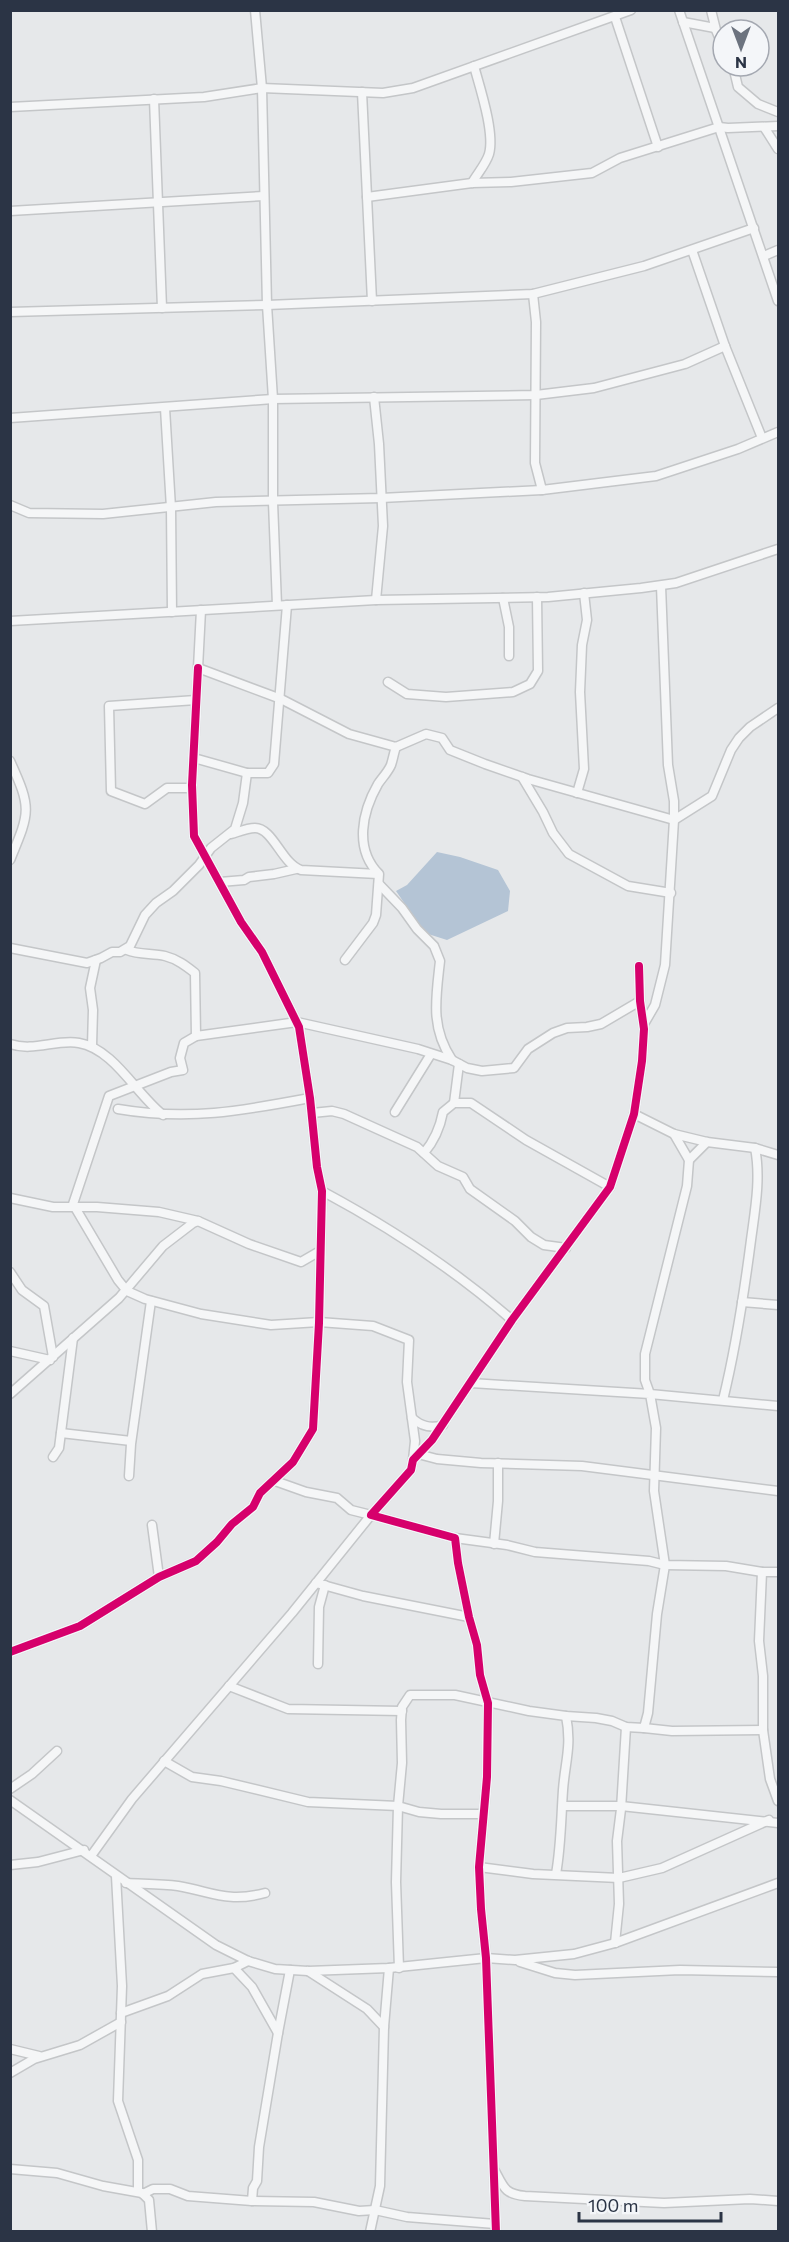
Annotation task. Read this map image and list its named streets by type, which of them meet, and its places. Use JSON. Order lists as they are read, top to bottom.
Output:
{
  "scale_bar": "100 m",
  "north": "bottom"
}
